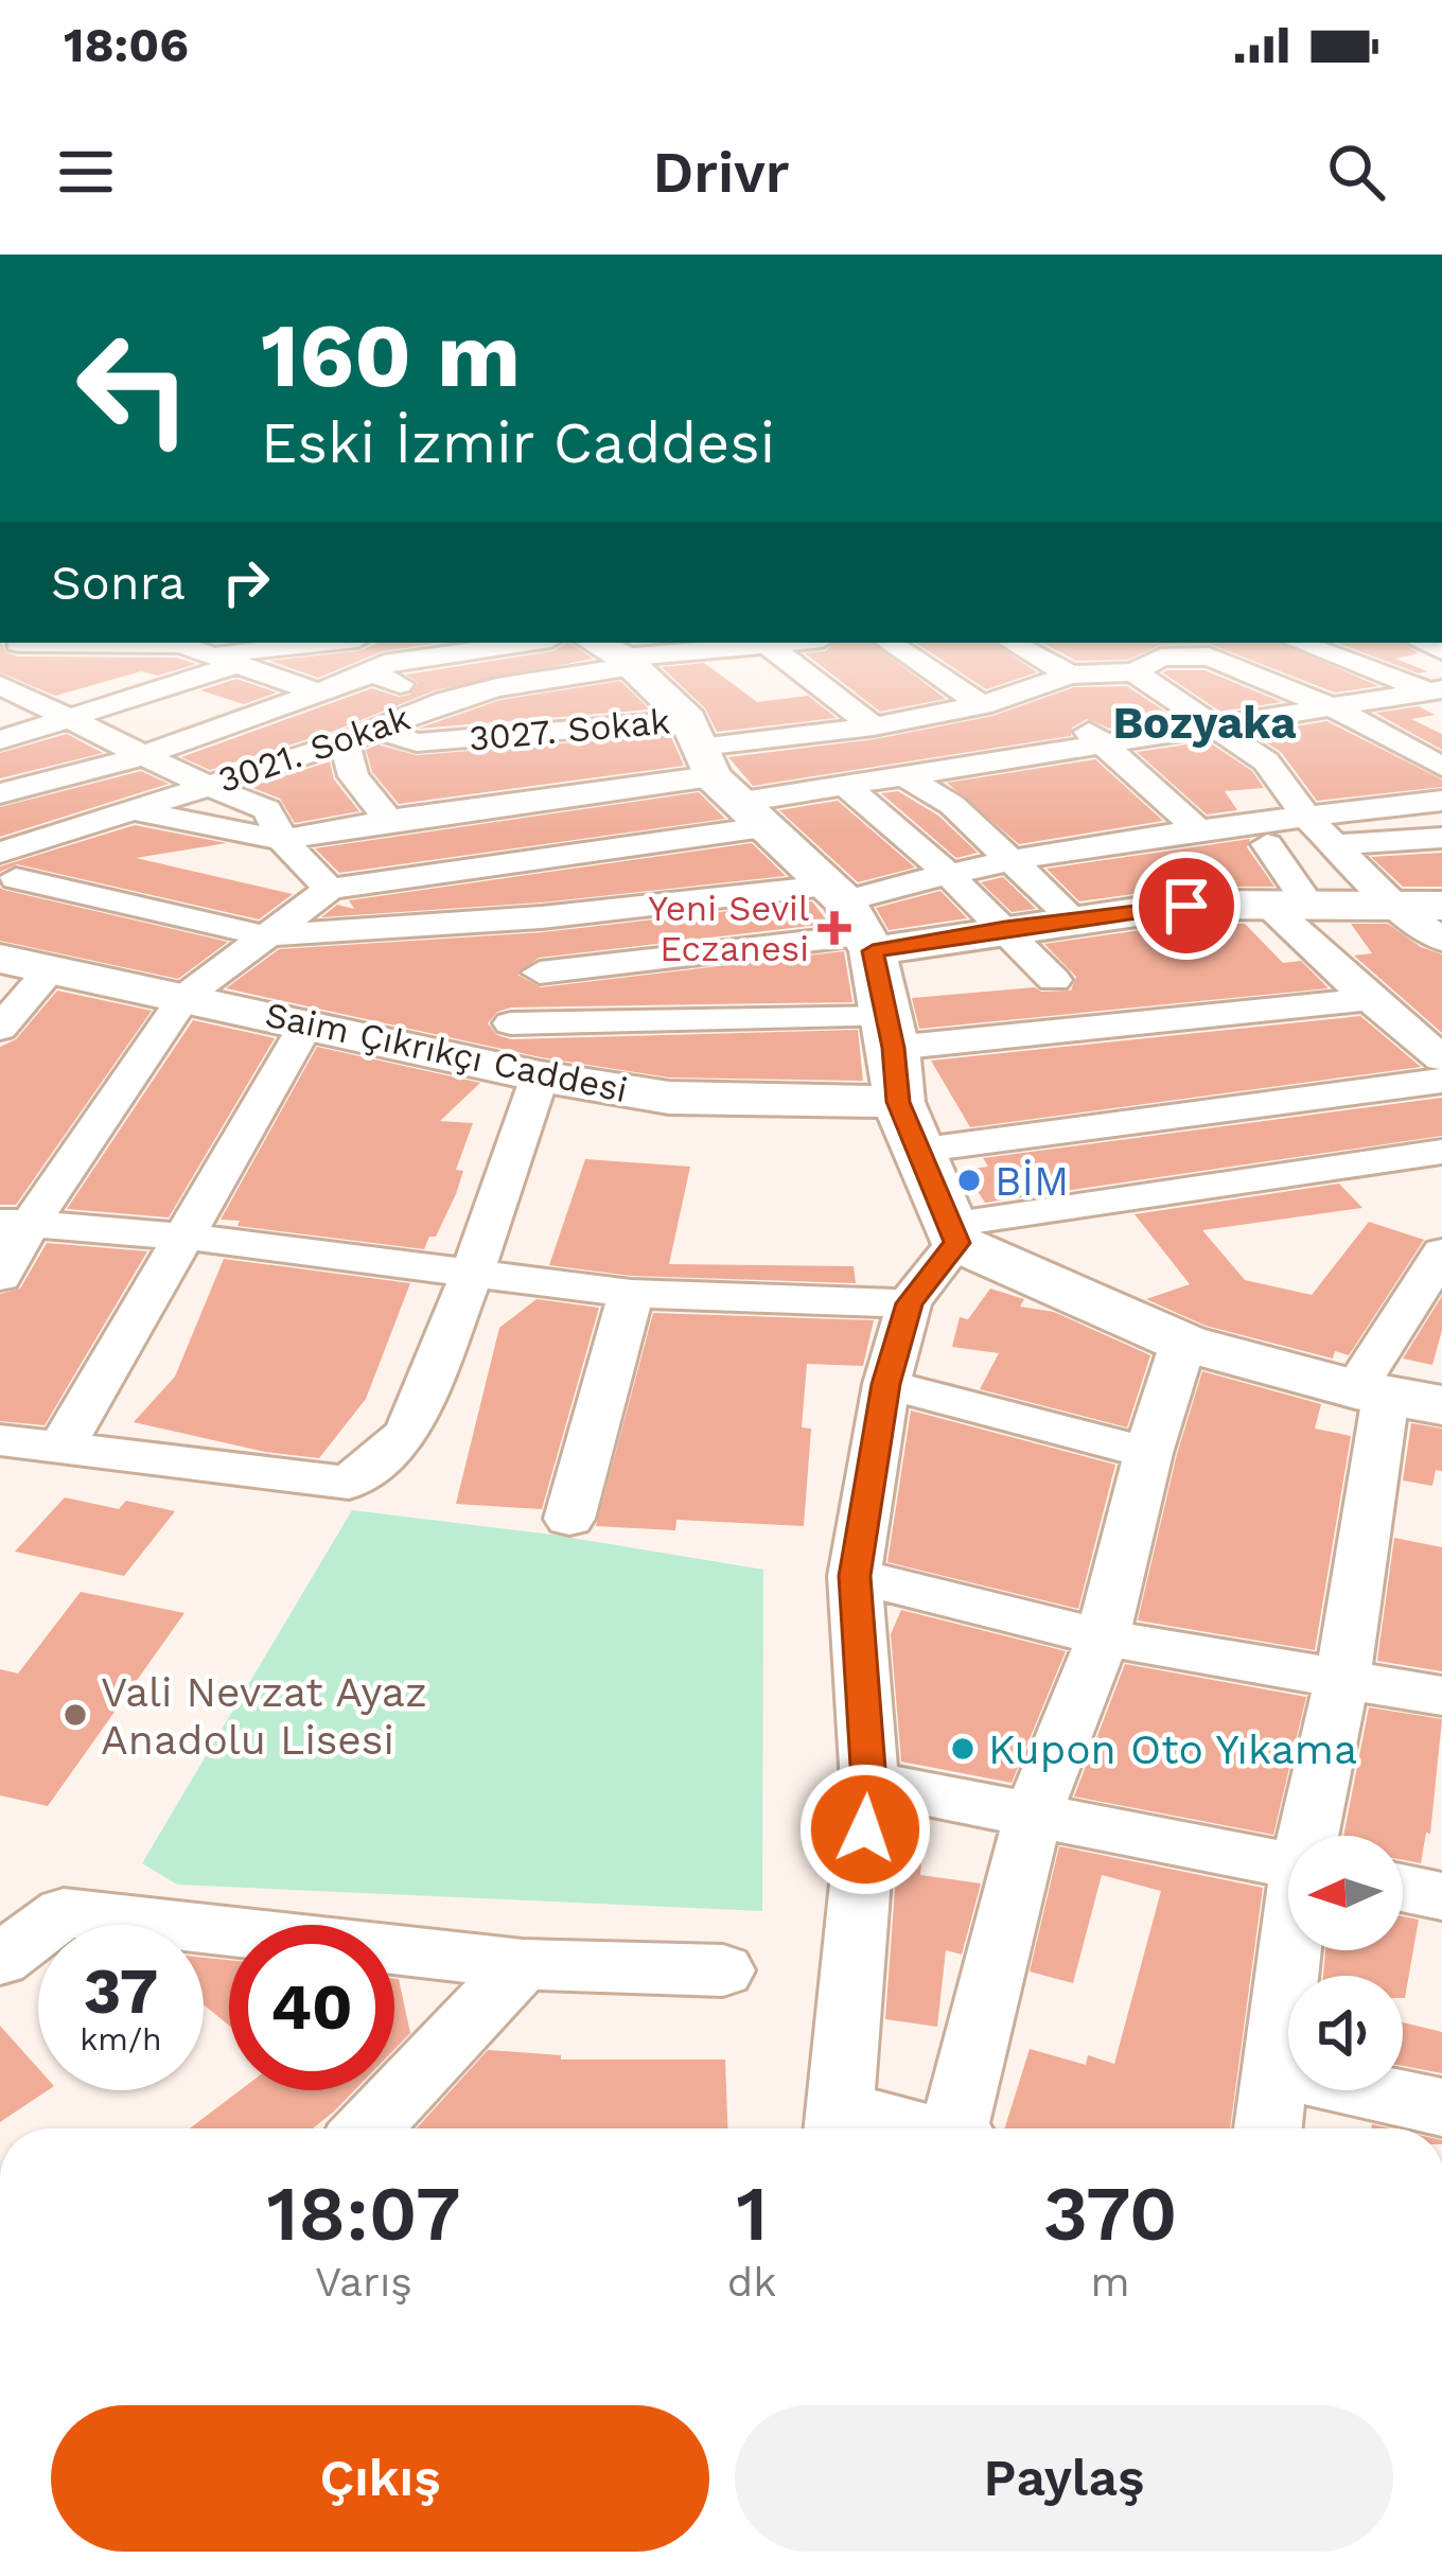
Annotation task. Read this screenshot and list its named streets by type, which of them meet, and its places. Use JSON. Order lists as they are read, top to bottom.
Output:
{
  "streets": {
    "main road": ["Saim Çıkrıkçı Caddesi"],
    "street": ["3027. Sokak", "3021. Sokak"]
  },
  "crossings": [
    ["3027. Sokak", "3021. Sokak"]
  ],
  "districts": ["Bozyaka"],
  "places": {
    "health": ["Yeni Sevil Eczanesi"],
    "other": ["BİM", "Vali Nevzat Ayaz Anadolu Lisesi", "Kupon Oto Yıkama"]
  },
  "north": "left",
  "page": {
    "status": "18:06",
    "header": "Drivr",
    "turn": ["160 m", "Eski İzmir Caddesi"],
    "then": "Sonra",
    "speed": "37 km/h",
    "limit": "40",
    "eta": [
      "18:07",
      "Varış",
      "1",
      "dk",
      "370",
      "m"
    ],
    "buttons": ["Çıkış", "Paylaş"]
  }
}
